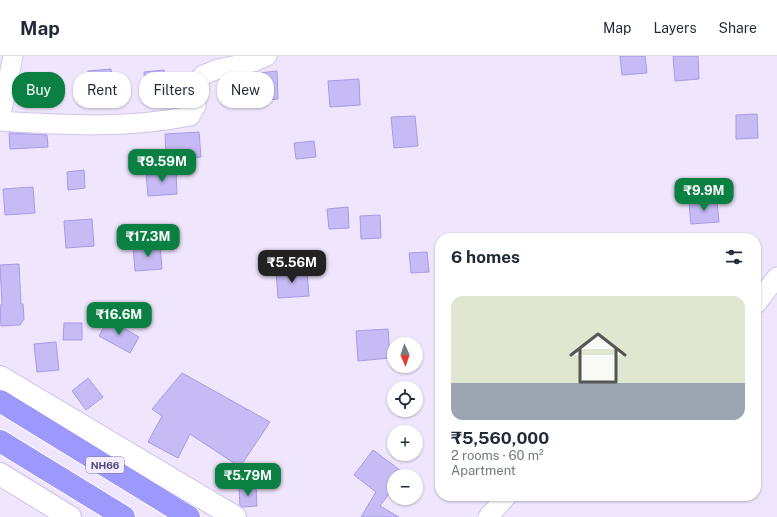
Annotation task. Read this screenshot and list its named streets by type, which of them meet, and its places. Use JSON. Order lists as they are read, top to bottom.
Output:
{
  "streets": {
    "highway": ["NH66"]
  },
  "north": "bottom",
  "page": {
    "header": "Map",
    "nav": ["Map", "Layers", "Share"],
    "chip": [
      "Buy",
      "Rent",
      "Filters",
      "New"
    ],
    "price": [
      "₹9.59M",
      "₹9.9M",
      "₹17.3M",
      "₹5.56M",
      "₹16.6M",
      "₹5.79M"
    ],
    "heading": "6 homes",
    "list": [
      {
        "name": "₹5,560,000",
        "note": "2 rooms · 60 m² · Apartment"
      }
    ],
    "map_buttons": ["+", "−"]
  }
}
